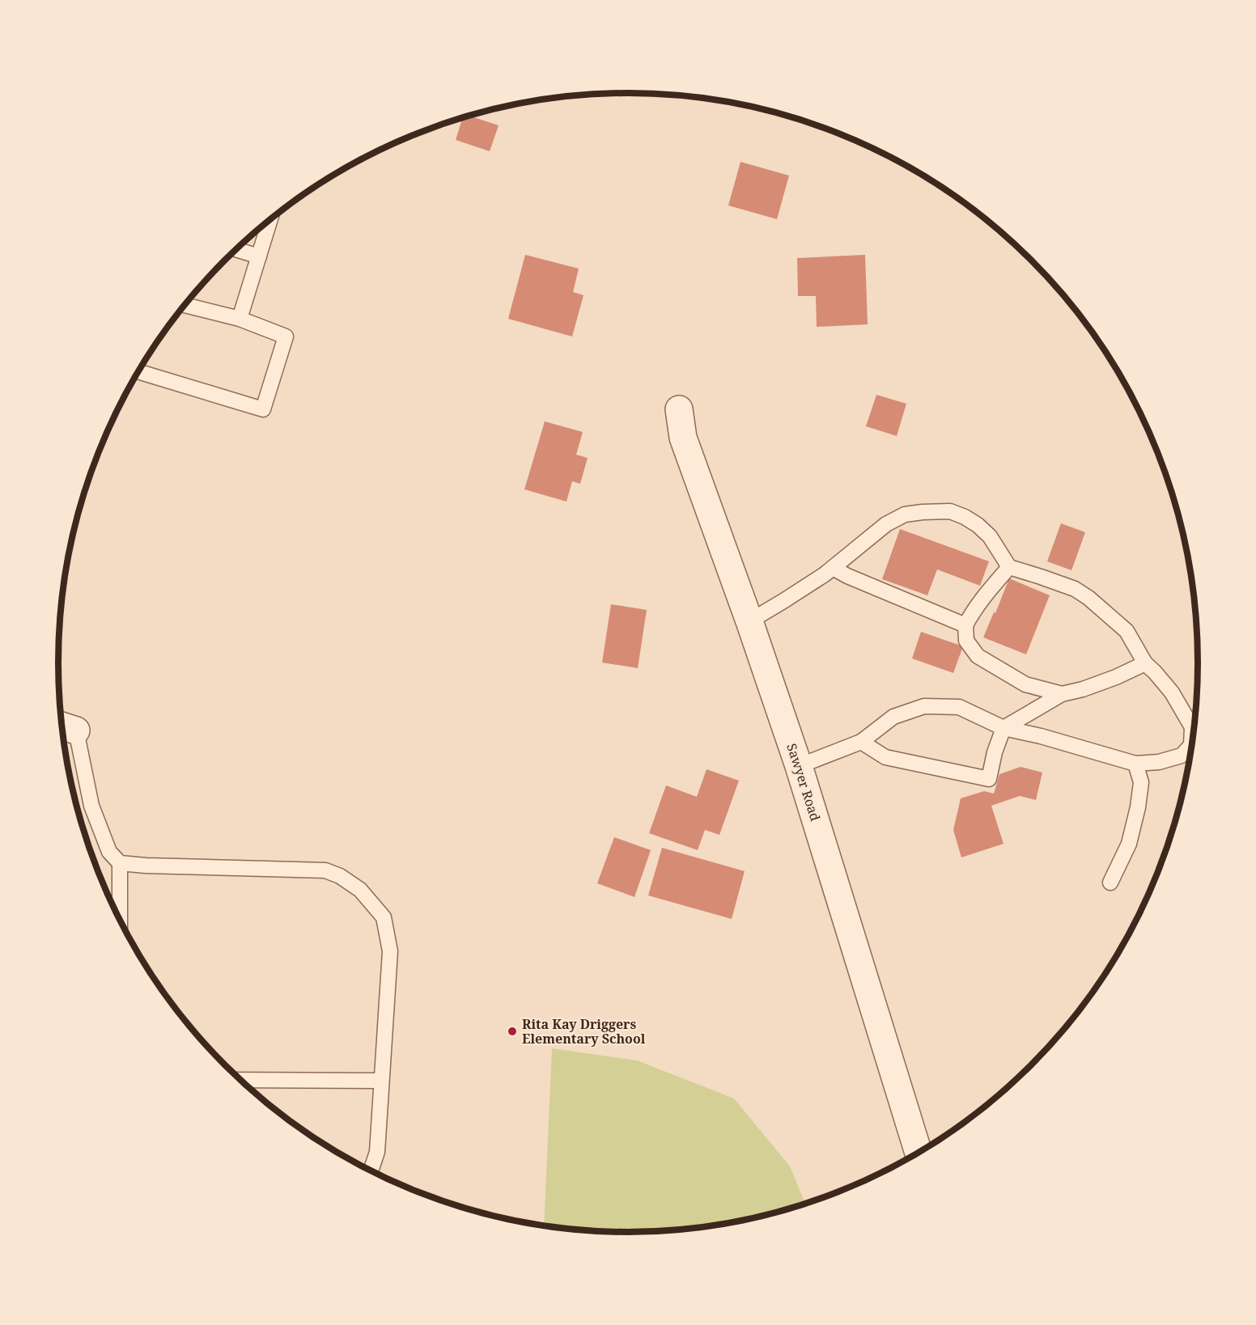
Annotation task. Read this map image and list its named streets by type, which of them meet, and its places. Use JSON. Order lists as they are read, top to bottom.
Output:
{
  "streets": {
    "street": ["Sawyer Road"]
  },
  "places": ["Rita Kay Driggers Elementary School"]
}
